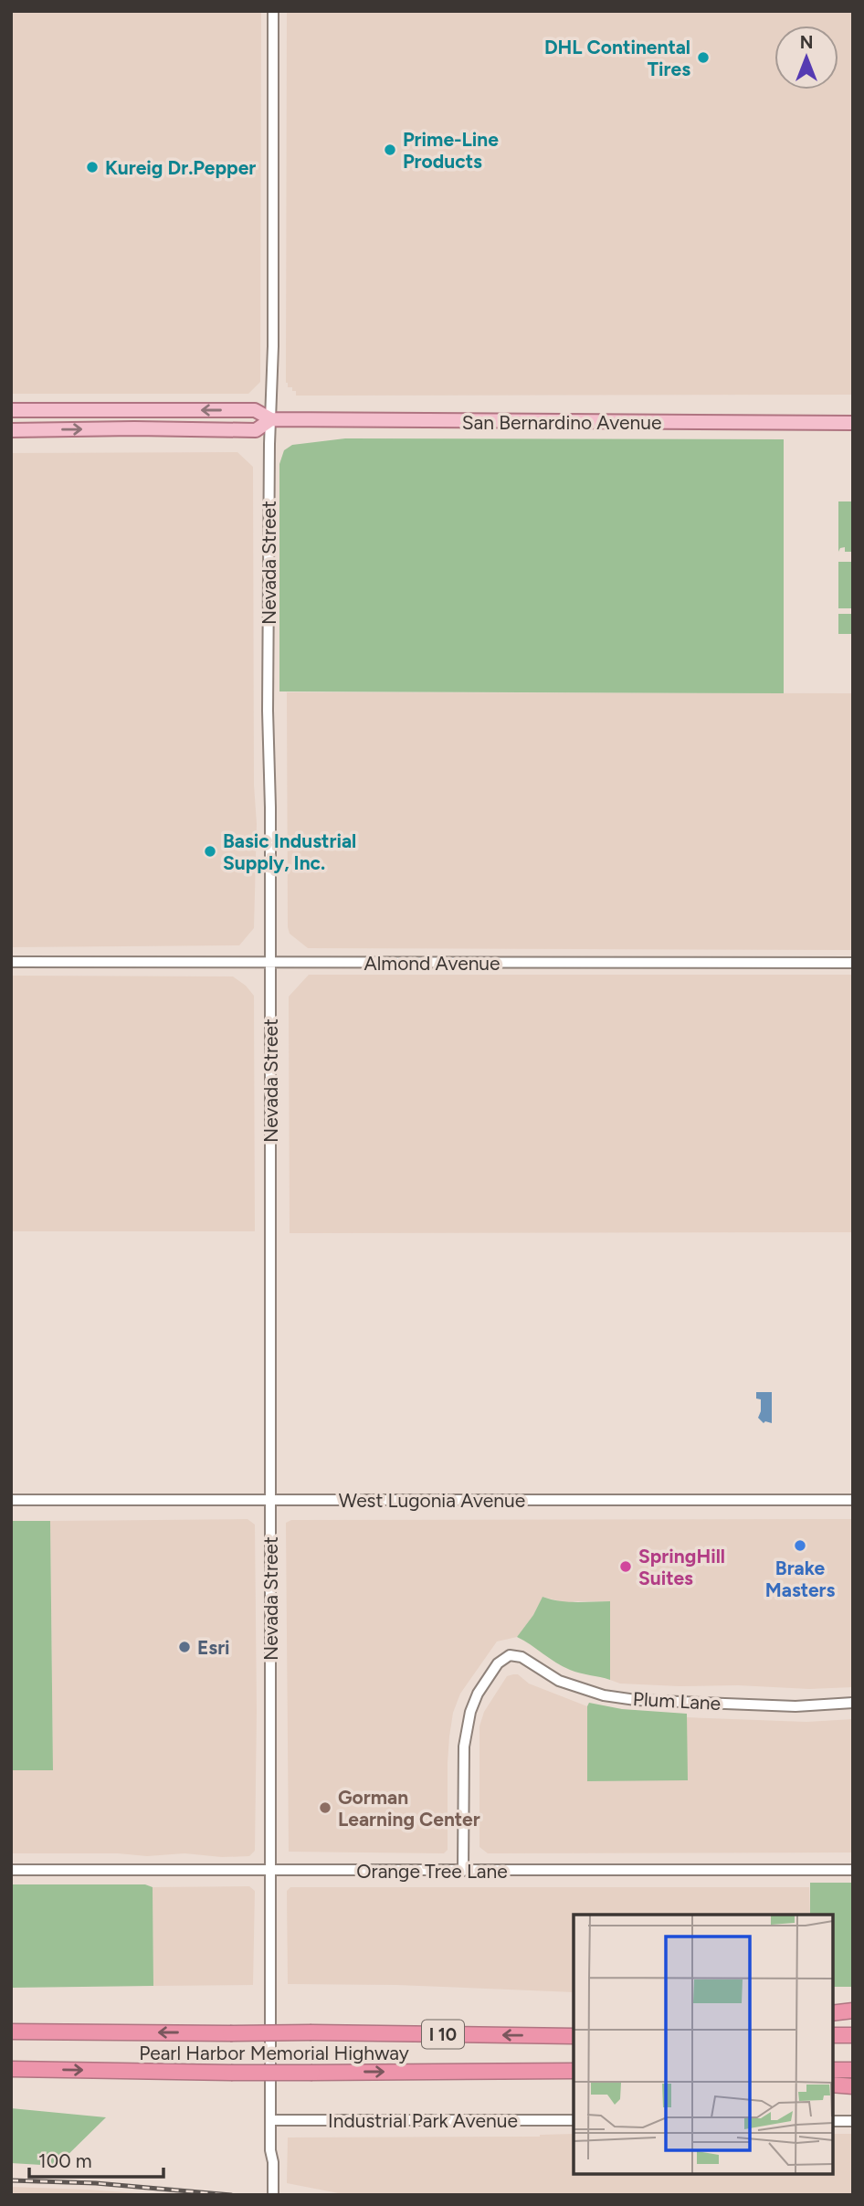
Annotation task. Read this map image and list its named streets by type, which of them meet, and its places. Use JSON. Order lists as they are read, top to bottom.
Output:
{
  "streets": {
    "highway": ["I 10", "Pearl Harbor Memorial Highway"],
    "main road": ["San Bernardino Avenue"],
    "street": [
      "Nevada Street",
      "Almond Avenue",
      "West Lugonia Avenue",
      "Plum Lane",
      "Orange Tree Lane",
      "Industrial Park Avenue"
    ]
  },
  "crossings": [
    ["San Bernardino Avenue", "Nevada Street"],
    ["Nevada Street", "Almond Avenue"],
    ["Nevada Street", "West Lugonia Avenue"],
    ["Nevada Street", "Orange Tree Lane"],
    ["Nevada Street", "Industrial Park Avenue"],
    ["Plum Lane", "Orange Tree Lane"]
  ],
  "places": [
    "DHL Continental Tires",
    "Prime-Line Products",
    "Kureig Dr.Pepper",
    "Basic Industrial Supply, Inc.",
    "Brake Masters",
    "SpringHill Suites",
    "Esri",
    "Gorman Learning Center"
  ],
  "scale_bar": "100 m",
  "north": "top"
}
